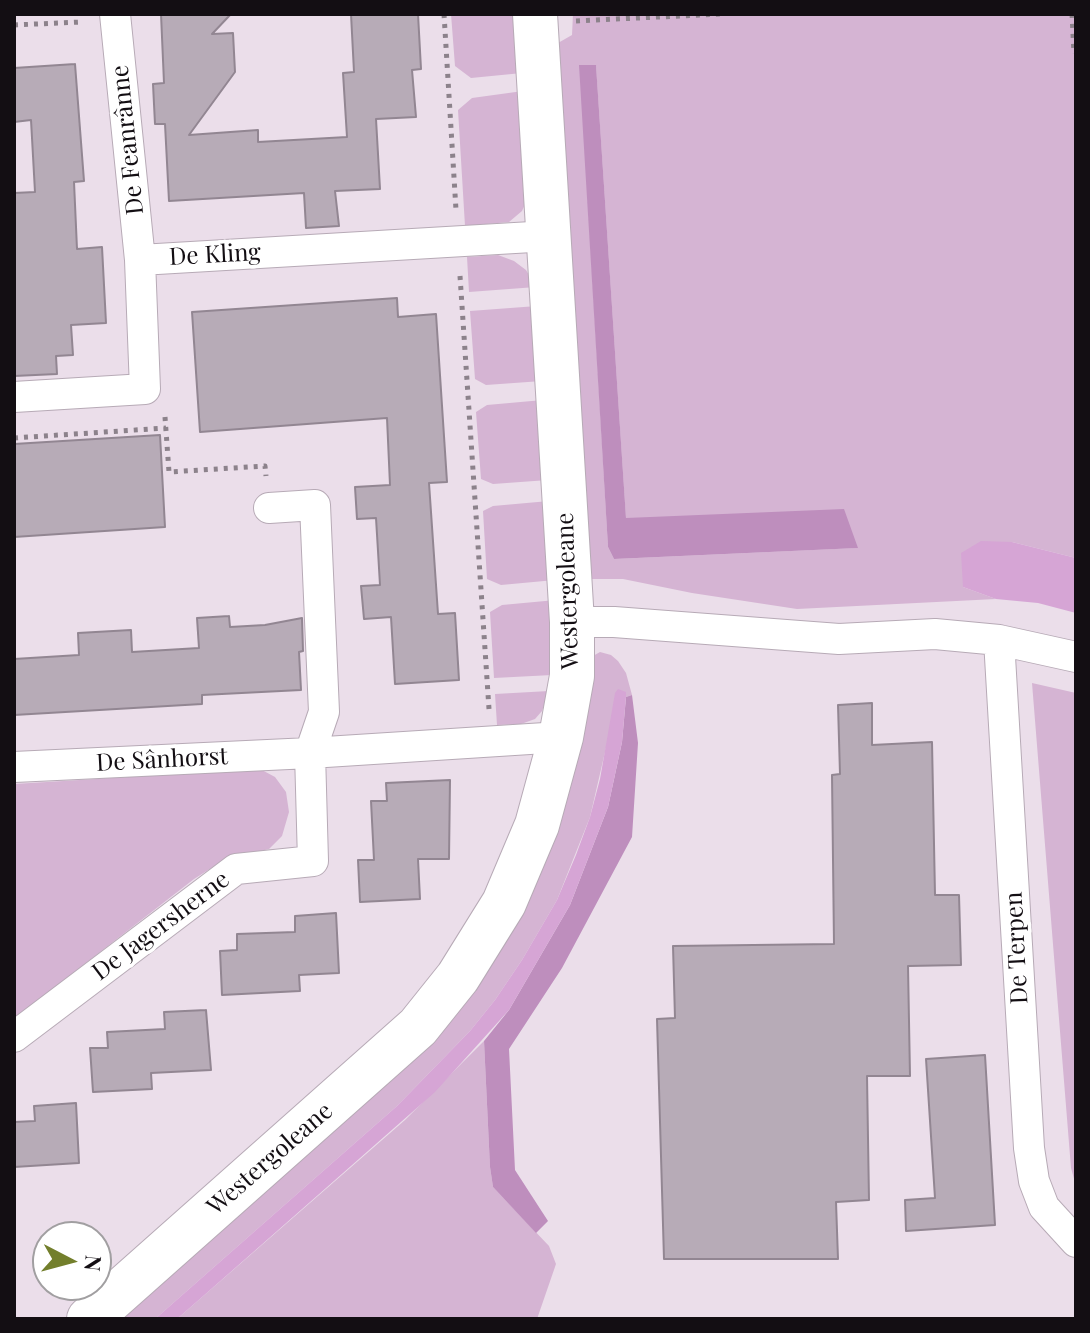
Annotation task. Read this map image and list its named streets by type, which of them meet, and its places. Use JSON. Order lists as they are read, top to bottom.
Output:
{
  "streets": {
    "street": [
      "De Feanrânne",
      "De Kling",
      "Westergoleane",
      "De Sânhorst",
      "De Jagersherne",
      "De Terpen"
    ]
  },
  "crossings": [
    ["De Feanrânne", "De Kling"],
    ["De Kling", "Westergoleane"],
    ["Westergoleane", "De Sânhorst"],
    ["De Sânhorst", "De Jagersherne"]
  ],
  "north": "right"
}
